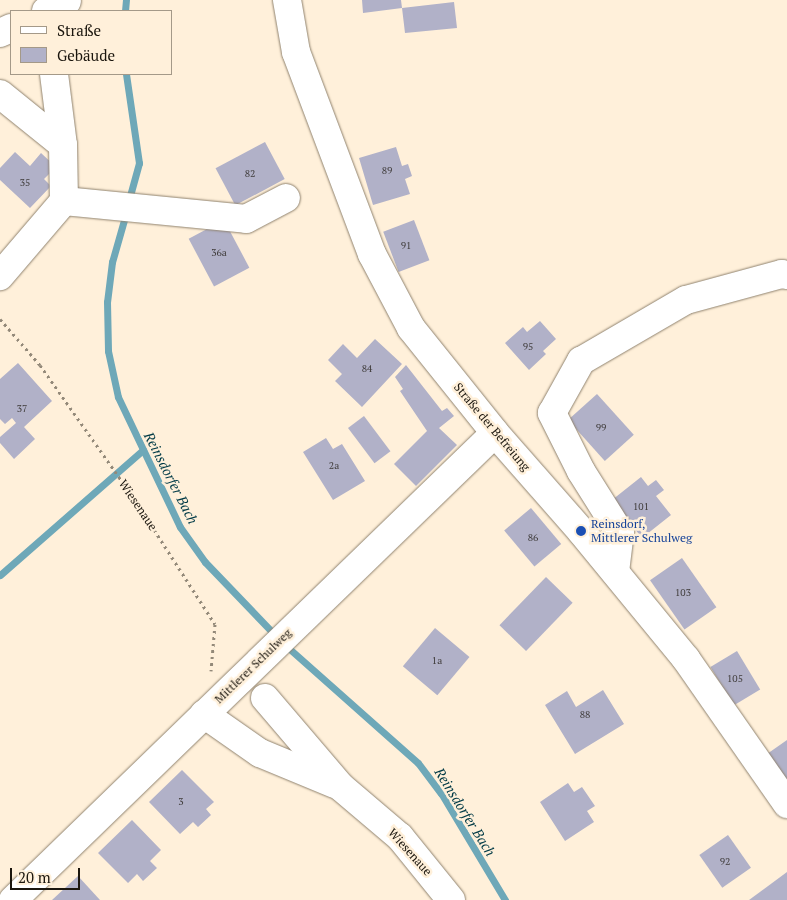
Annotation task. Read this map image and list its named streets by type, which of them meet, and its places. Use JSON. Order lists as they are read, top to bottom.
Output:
{
  "streets": {
    "street": ["Straße der Befreiung", "Wiesenaue", "Mittlerer Schulweg"]
  },
  "crossings": [
    ["Straße der Befreiung", "Mittlerer Schulweg"]
  ],
  "water": ["Reinsdorfer Bach"],
  "places": ["Reinsdorf, Mittlerer Schulweg"],
  "house_numbers": [
    "89",
    "82",
    "35",
    "91",
    "36a",
    "95",
    "84",
    "37",
    "99",
    "2a",
    "101",
    "86",
    "103",
    "1a",
    "105",
    "88",
    "3",
    "92"
  ],
  "legend": ["Straße", "Gebäude"],
  "scale_bar": "20 m"
}
